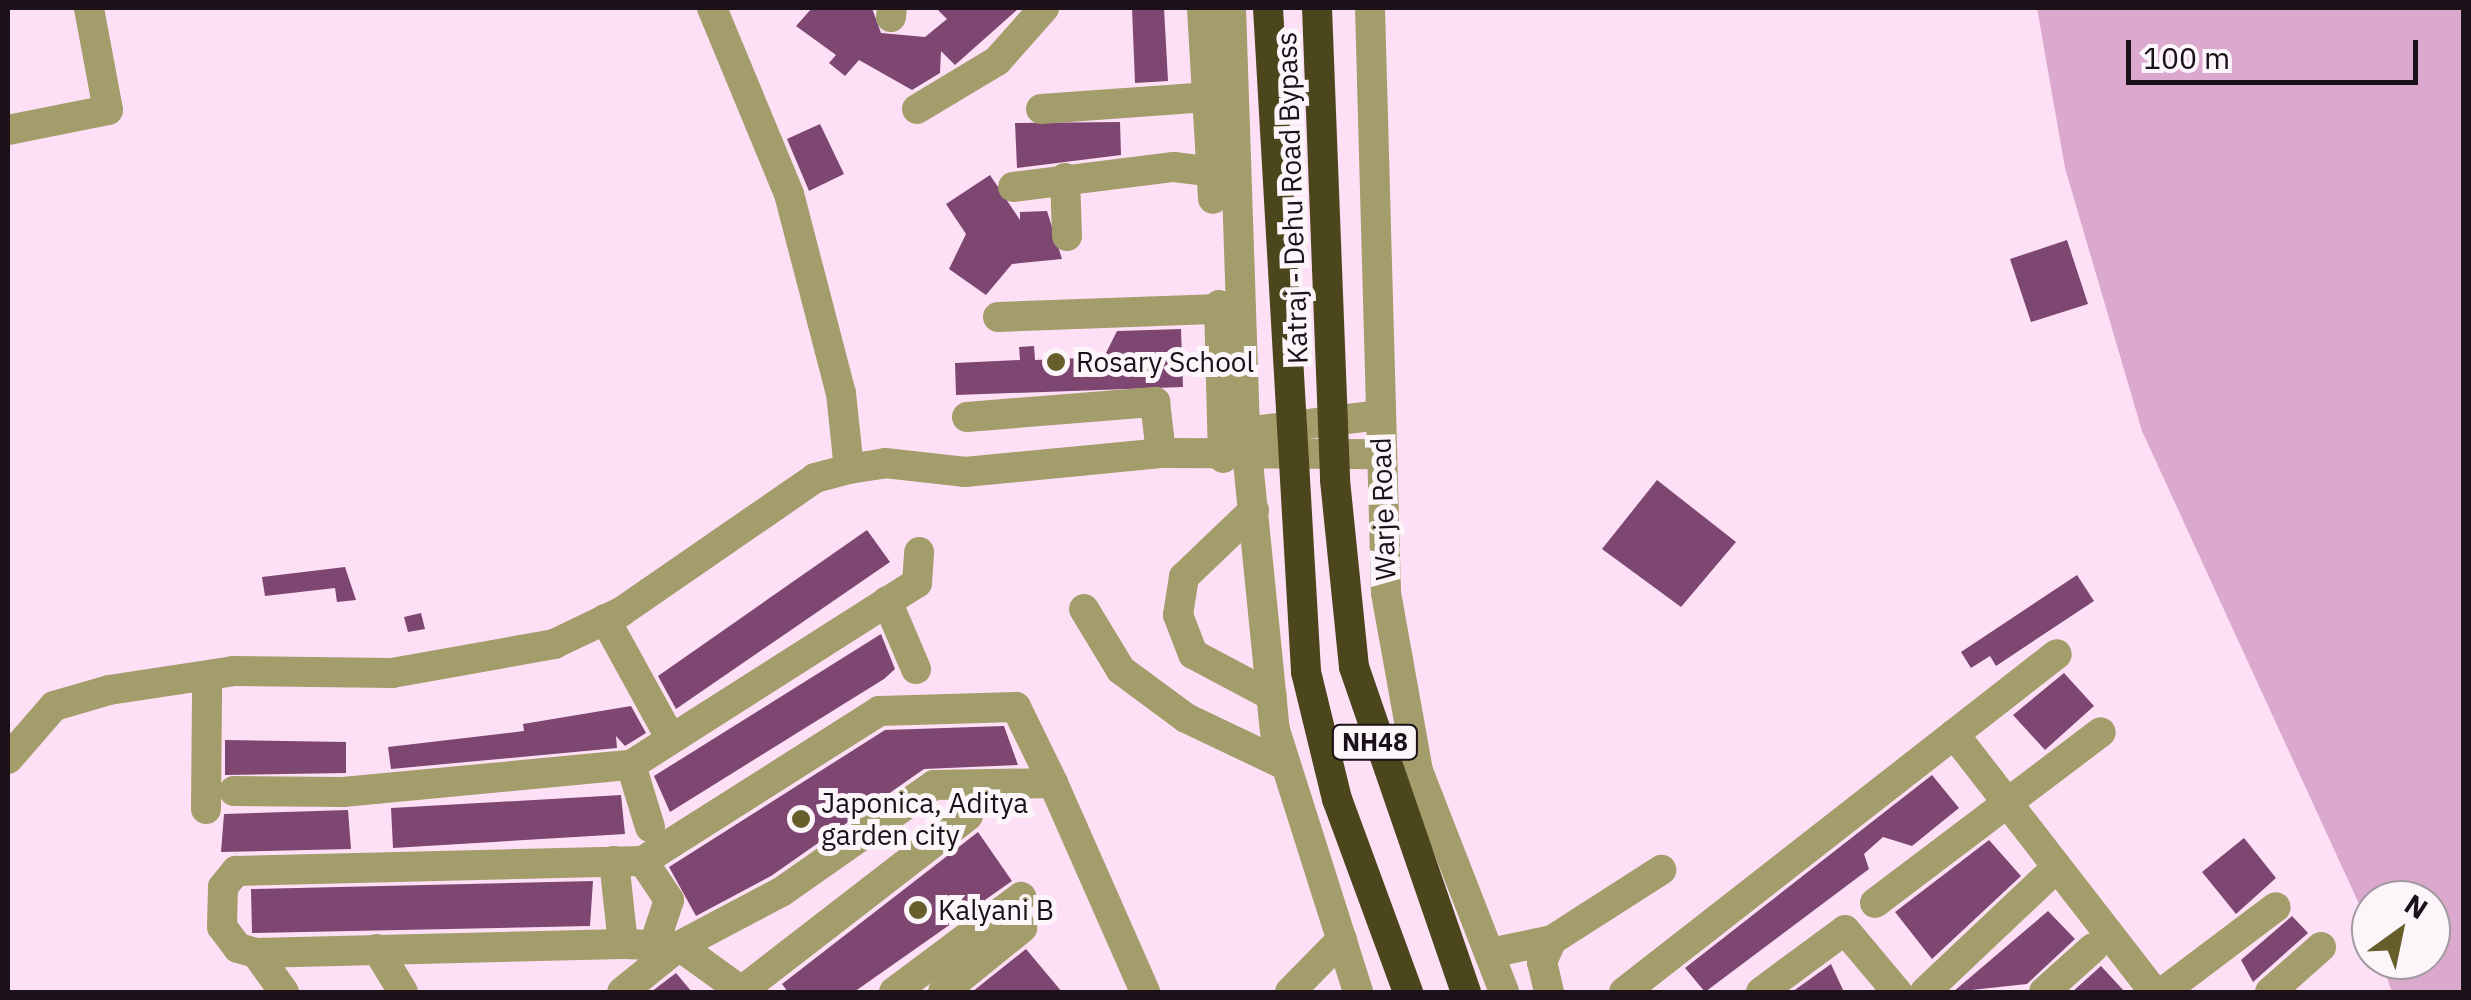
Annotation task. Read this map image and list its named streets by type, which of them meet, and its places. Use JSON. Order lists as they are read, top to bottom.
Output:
{
  "streets": {
    "highway": ["Katraj - Dehu Road Bypass", "NH48"],
    "street": ["Warje Road"]
  },
  "places": ["Rosary School", "Japonica, Aditya garden city", "Kalyani B"],
  "scale_bar": "100 m",
  "north": "top right"
}
